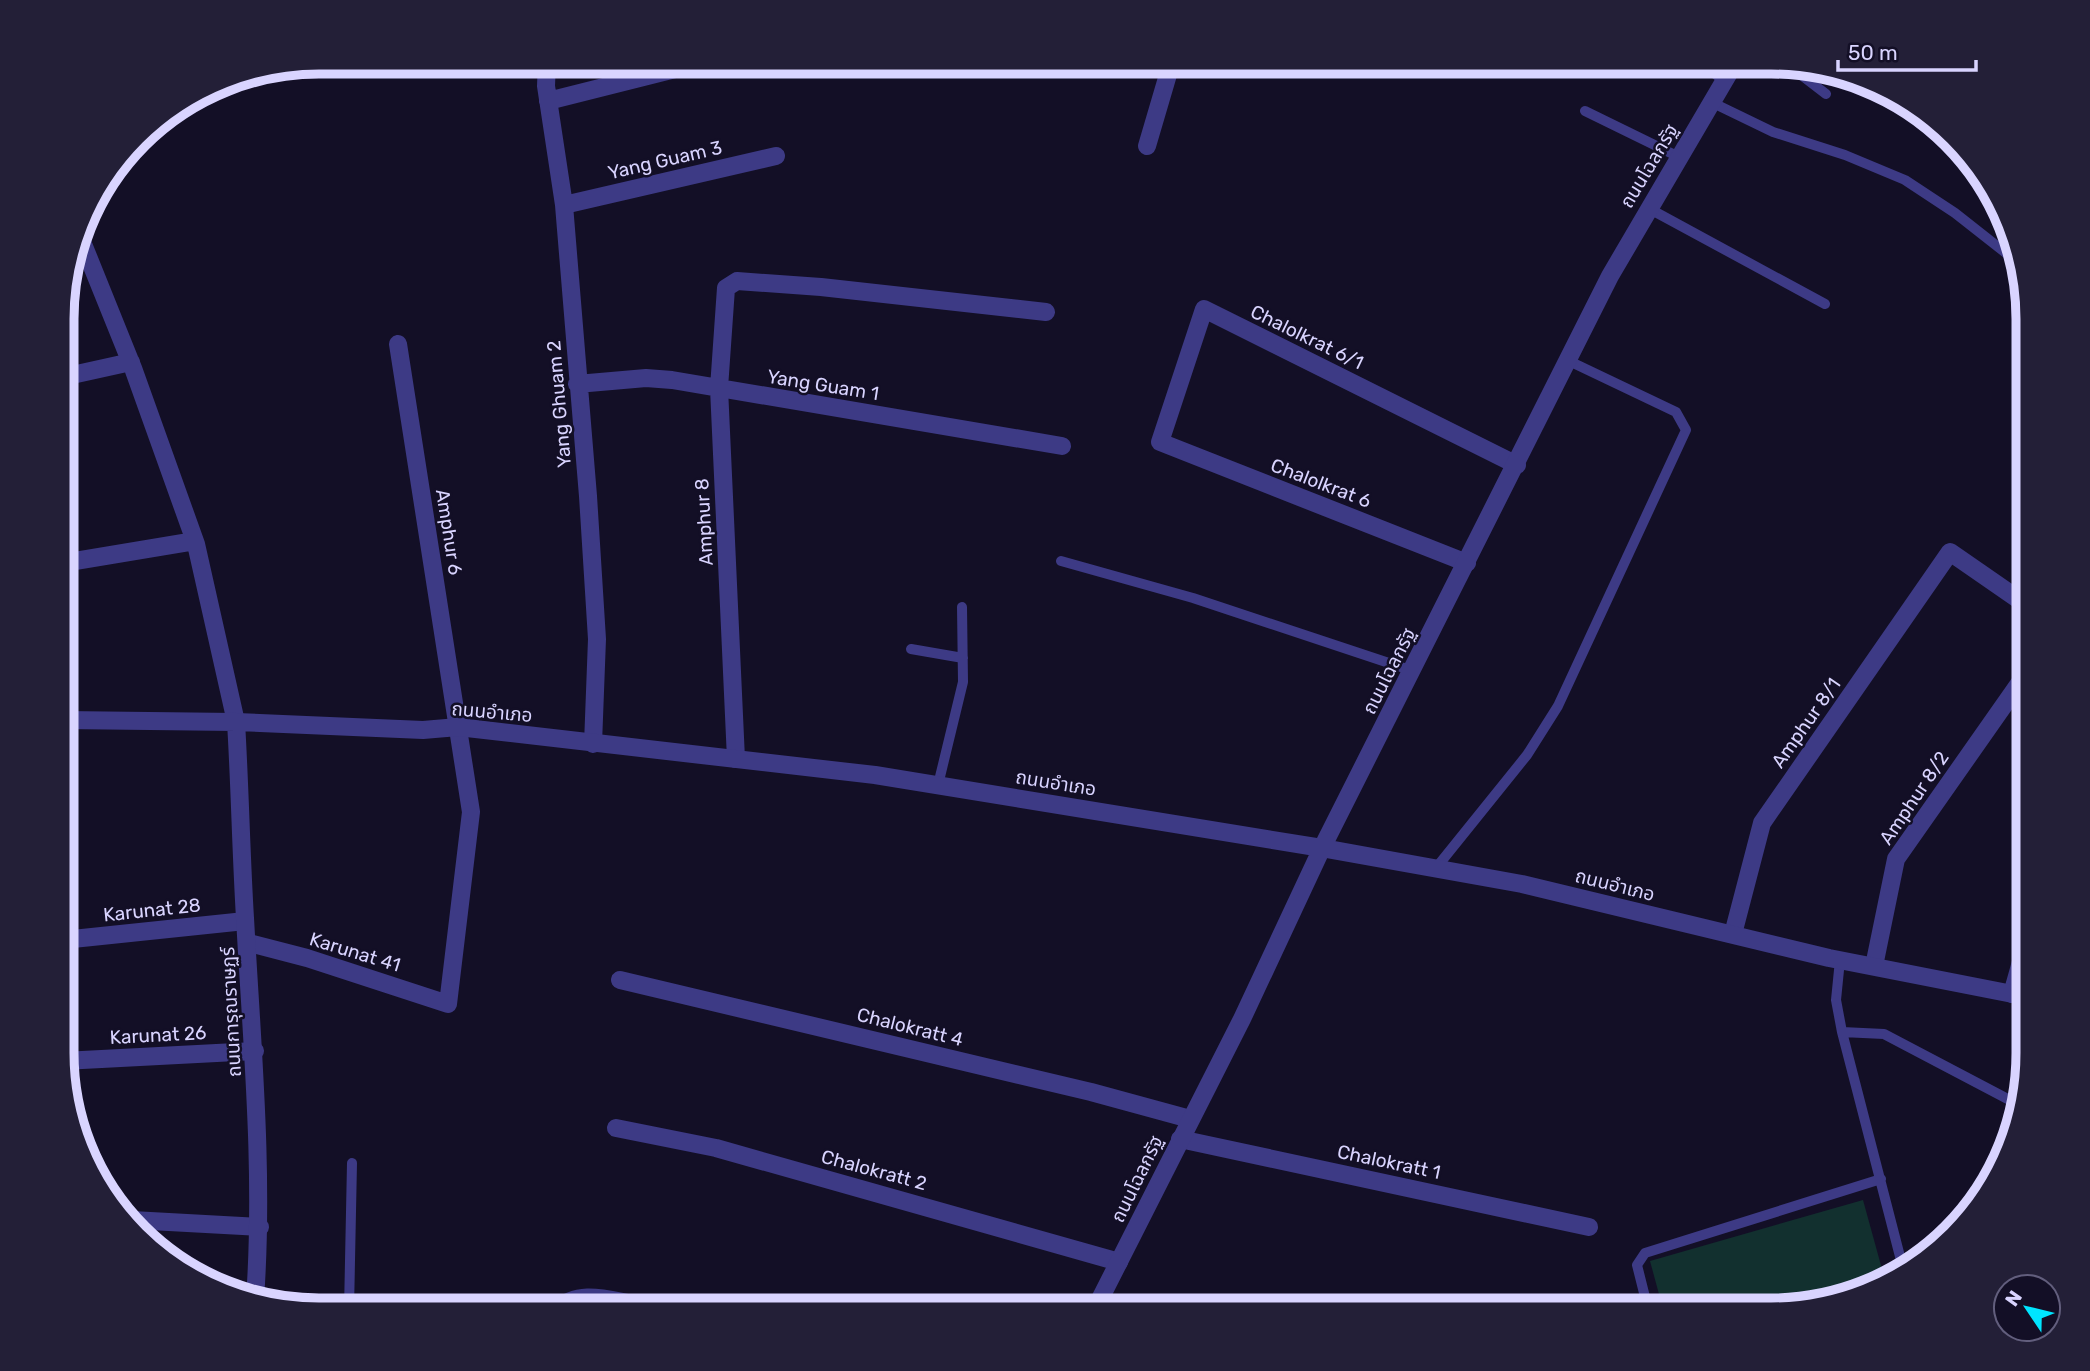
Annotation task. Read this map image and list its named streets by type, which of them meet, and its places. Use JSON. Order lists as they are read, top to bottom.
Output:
{
  "streets": {
    "street": [
      "Yang Guam 3",
      "ถนนโฉลกรัฐ",
      "Chalolkrat 6/1",
      "Yang Guam 1",
      "Yang Ghuam 2",
      "Chalolkrat 6",
      "Amphur 8",
      "Amphur 6",
      "ถนนอำเภอ",
      "Amphur 8/1",
      "Amphur 8/2",
      "Karunat 28",
      "Karunat 41",
      "ถนนการุณราษฏร์",
      "Chalokratt 4",
      "Karunat 26",
      "Chalokratt 1",
      "Chalokratt 2"
    ]
  },
  "crossings": [
    ["Yang Guam 3", "Yang Ghuam 2"],
    ["ถนนโฉลกรัฐ", "Chalolkrat 6/1"],
    ["ถนนโฉลกรัฐ", "Chalolkrat 6"],
    ["ถนนโฉลกรัฐ", "ถนนอำเภอ"],
    ["ถนนโฉลกรัฐ", "Chalokratt 4"],
    ["ถนนโฉลกรัฐ", "Chalokratt 1"],
    ["ถนนโฉลกรัฐ", "Chalokratt 2"],
    ["Chalolkrat 6/1", "Chalolkrat 6"],
    ["Yang Guam 1", "Yang Ghuam 2"],
    ["Yang Guam 1", "Amphur 8"],
    ["Yang Ghuam 2", "ถนนอำเภอ"],
    ["Amphur 8", "ถนนอำเภอ"],
    ["Amphur 6", "ถนนอำเภอ"],
    ["Amphur 6", "Karunat 41"],
    ["ถนนอำเภอ", "Amphur 8/1"],
    ["ถนนอำเภอ", "Amphur 8/2"],
    ["ถนนอำเภอ", "ถนนการุณราษฏร์"],
    ["Karunat 28", "ถนนการุณราษฏร์"],
    ["Karunat 41", "ถนนการุณราษฏร์"],
    ["ถนนการุณราษฏร์", "Karunat 26"]
  ],
  "scale_bar": "50 m",
  "north": "top left"
}
